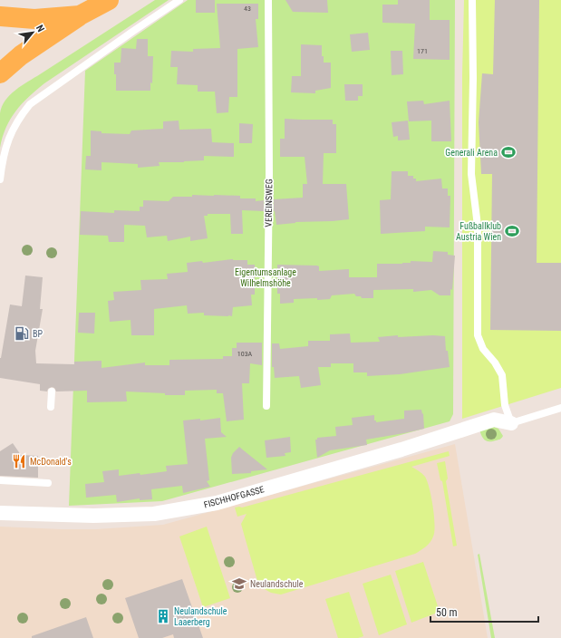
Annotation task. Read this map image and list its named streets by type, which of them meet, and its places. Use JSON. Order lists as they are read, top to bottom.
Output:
{
  "streets": {
    "street": ["FISCHHOFGASSE"],
    "lane": ["VEREINSWEG"]
  },
  "parks": ["Eigentumsanlage Wilhelmshöhe"],
  "places": {
    "sports": ["Generali Arena", "Fußballklub Austria Wien"],
    "fuel station": ["BP"],
    "restaurant": ["McDonald's"],
    "school or university": ["Neulandschule"],
    "building": ["Neulandschule Laaerberg"]
  },
  "house_numbers": ["43", "171", "103A"],
  "scale_bar": "50 m",
  "north": "top right"
}
